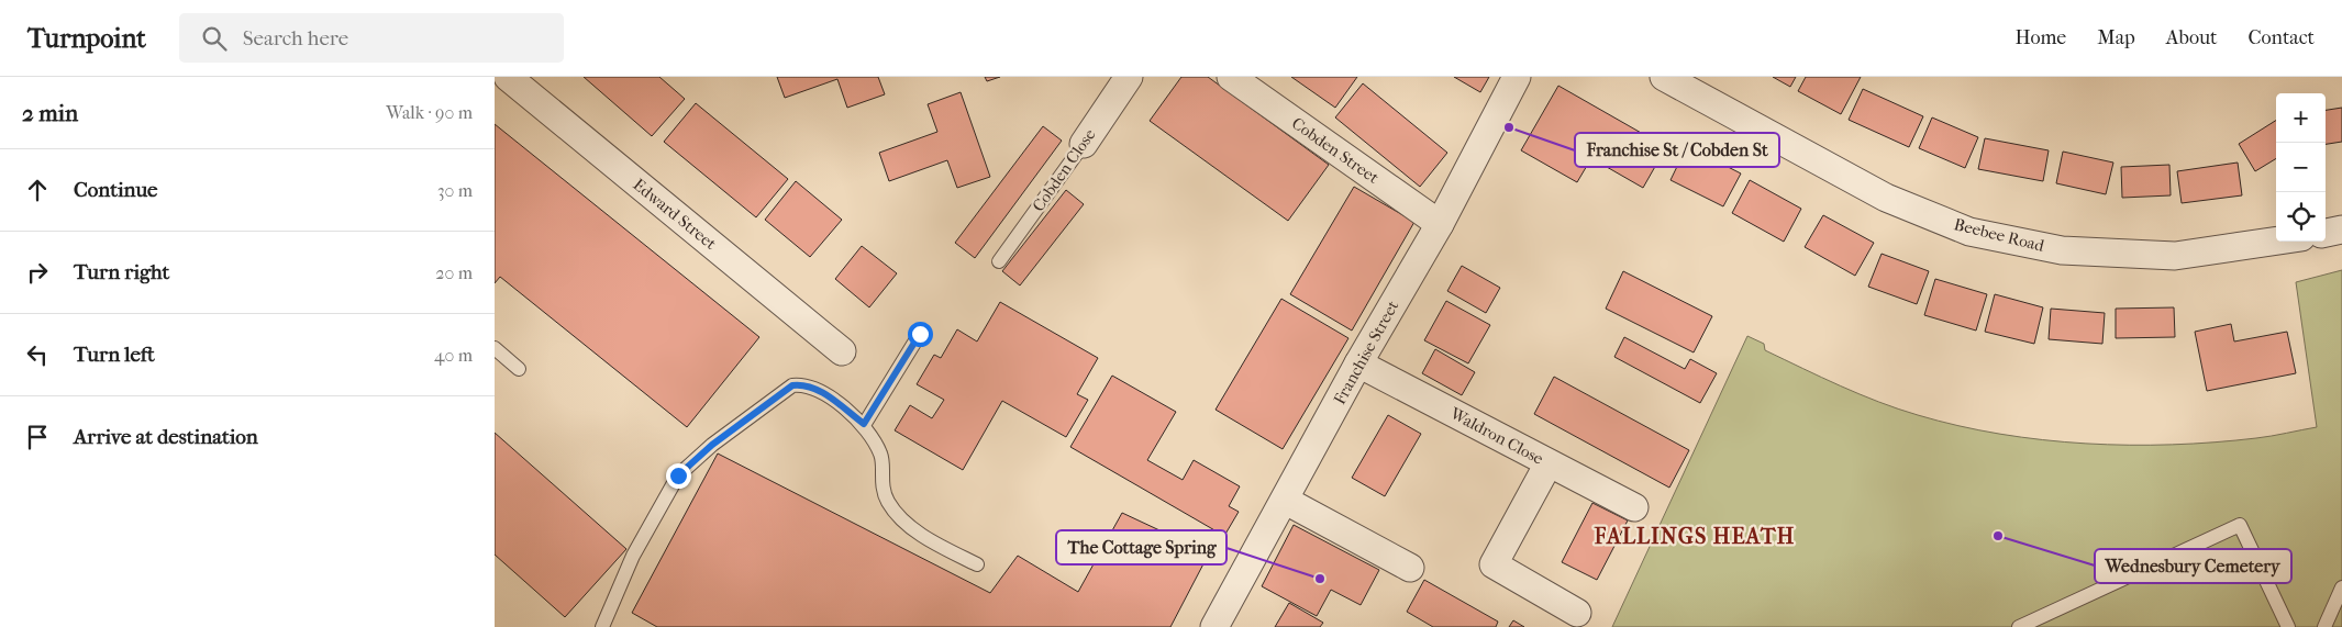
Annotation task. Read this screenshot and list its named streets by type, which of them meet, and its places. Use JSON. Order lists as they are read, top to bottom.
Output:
{
  "streets": {
    "street": [
      "Cobden Street",
      "Cobden Close",
      "Edward Street",
      "Beebee Road",
      "Franchise Street",
      "Waldron Close"
    ]
  },
  "crossings": [
    ["Cobden Street", "Franchise Street"],
    ["Franchise Street", "Waldron Close"]
  ],
  "districts": ["FALLINGS HEATH"],
  "places": ["Franchise St / Cobden St", "Wednesbury Cemetery", "The Cottage Spring"],
  "page": {
    "header": "Turnpoint",
    "search": "Search here",
    "nav": [
      "Home",
      "Map",
      "About",
      "Contact"
    ],
    "heading": ["2 min", "Walk · 90 m"],
    "map_buttons": ["+", "−"],
    "list": [
      ["Continue", "30 m"],
      ["Turn right", "20 m"],
      ["Turn left", "40 m"],
      "Arrive at destination"
    ]
  }
}
